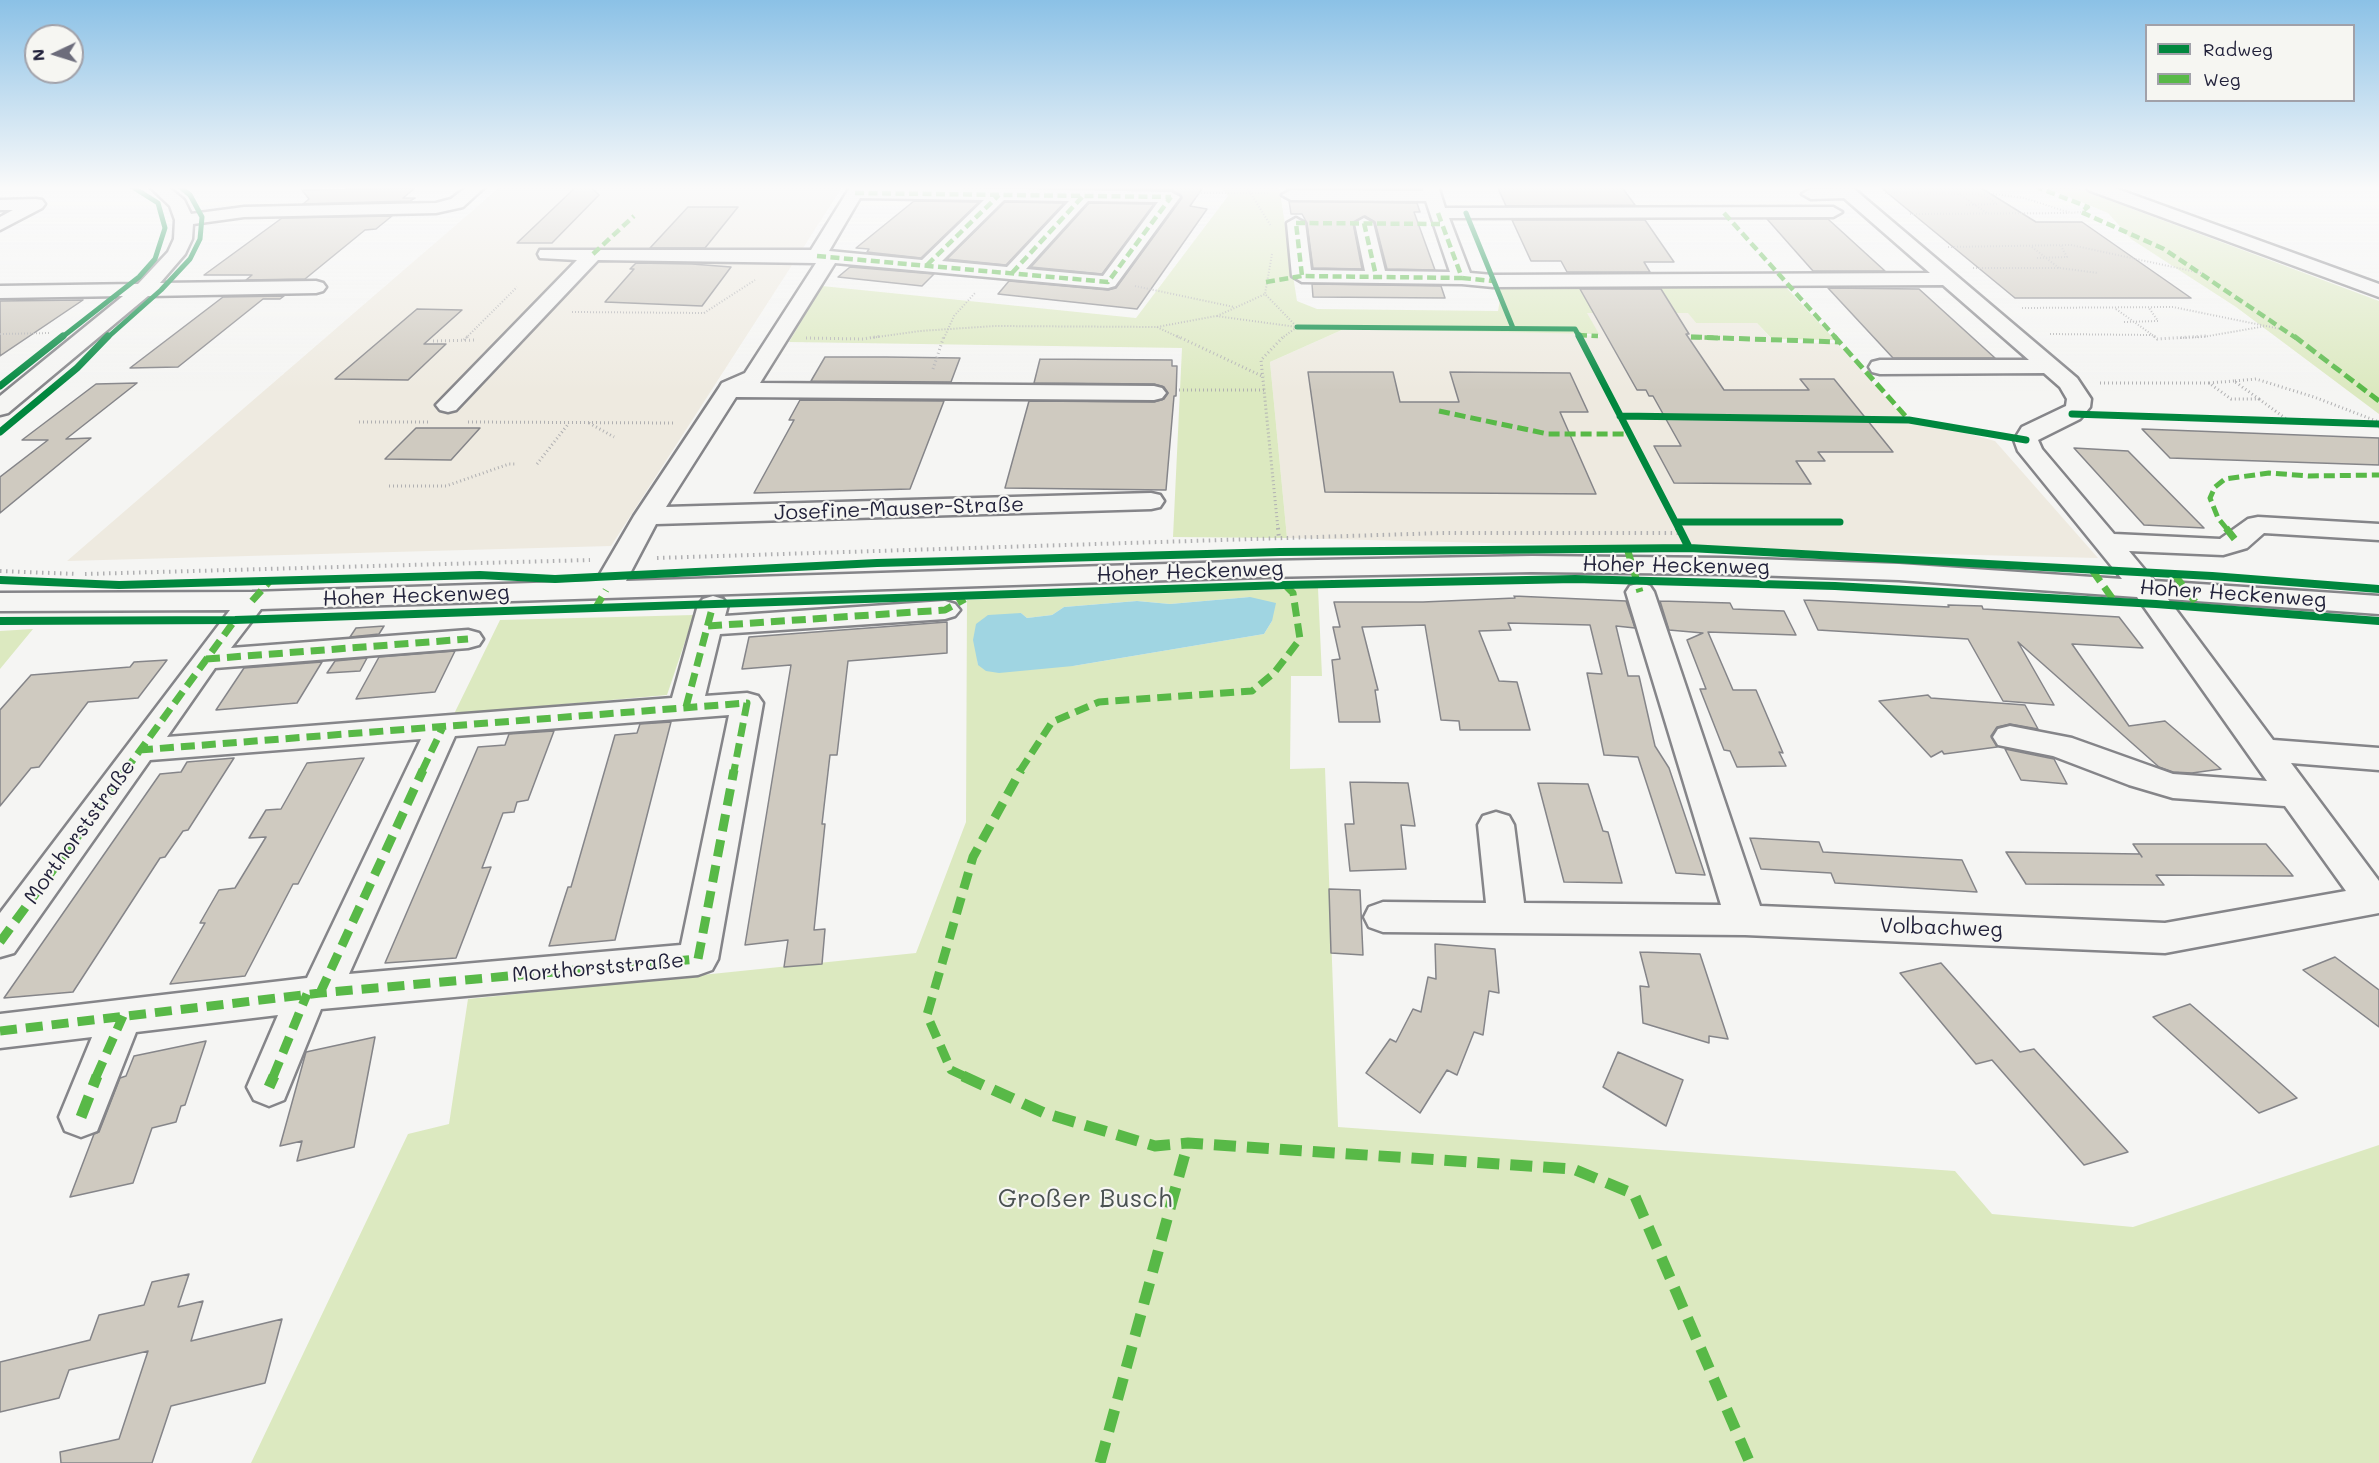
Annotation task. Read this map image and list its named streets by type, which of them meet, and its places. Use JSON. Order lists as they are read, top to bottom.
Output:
{
  "streets": {
    "street": [
      "Josefine-Mauser-Straße",
      "Hoher Heckenweg",
      "Morthorststraße",
      "Volbachweg"
    ]
  },
  "crossings": [
    ["Hoher Heckenweg", "Morthorststraße"],
    ["Hoher Heckenweg", "Volbachweg"]
  ],
  "parks": ["Großer Busch"],
  "legend": ["Radweg", "Weg"],
  "north": "left"
}
